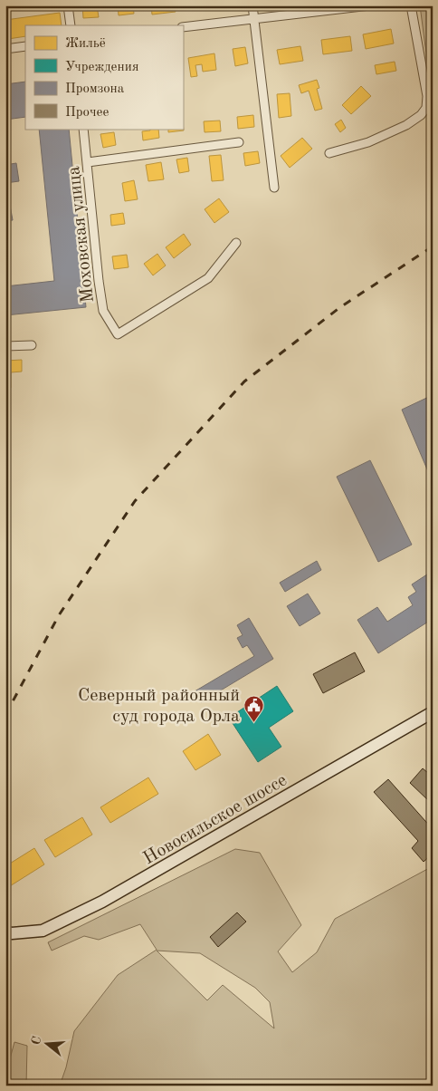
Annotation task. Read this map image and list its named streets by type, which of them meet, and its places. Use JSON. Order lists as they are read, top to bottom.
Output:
{
  "streets": {
    "street": ["Моховская улица", "Новосильское шоссе"]
  },
  "places": {
    "public building": ["Северный районный суд города Орла"]
  },
  "legend": [
    "Жильё",
    "Учреждения",
    "Промзона",
    "Прочее"
  ],
  "north": "left"
}
